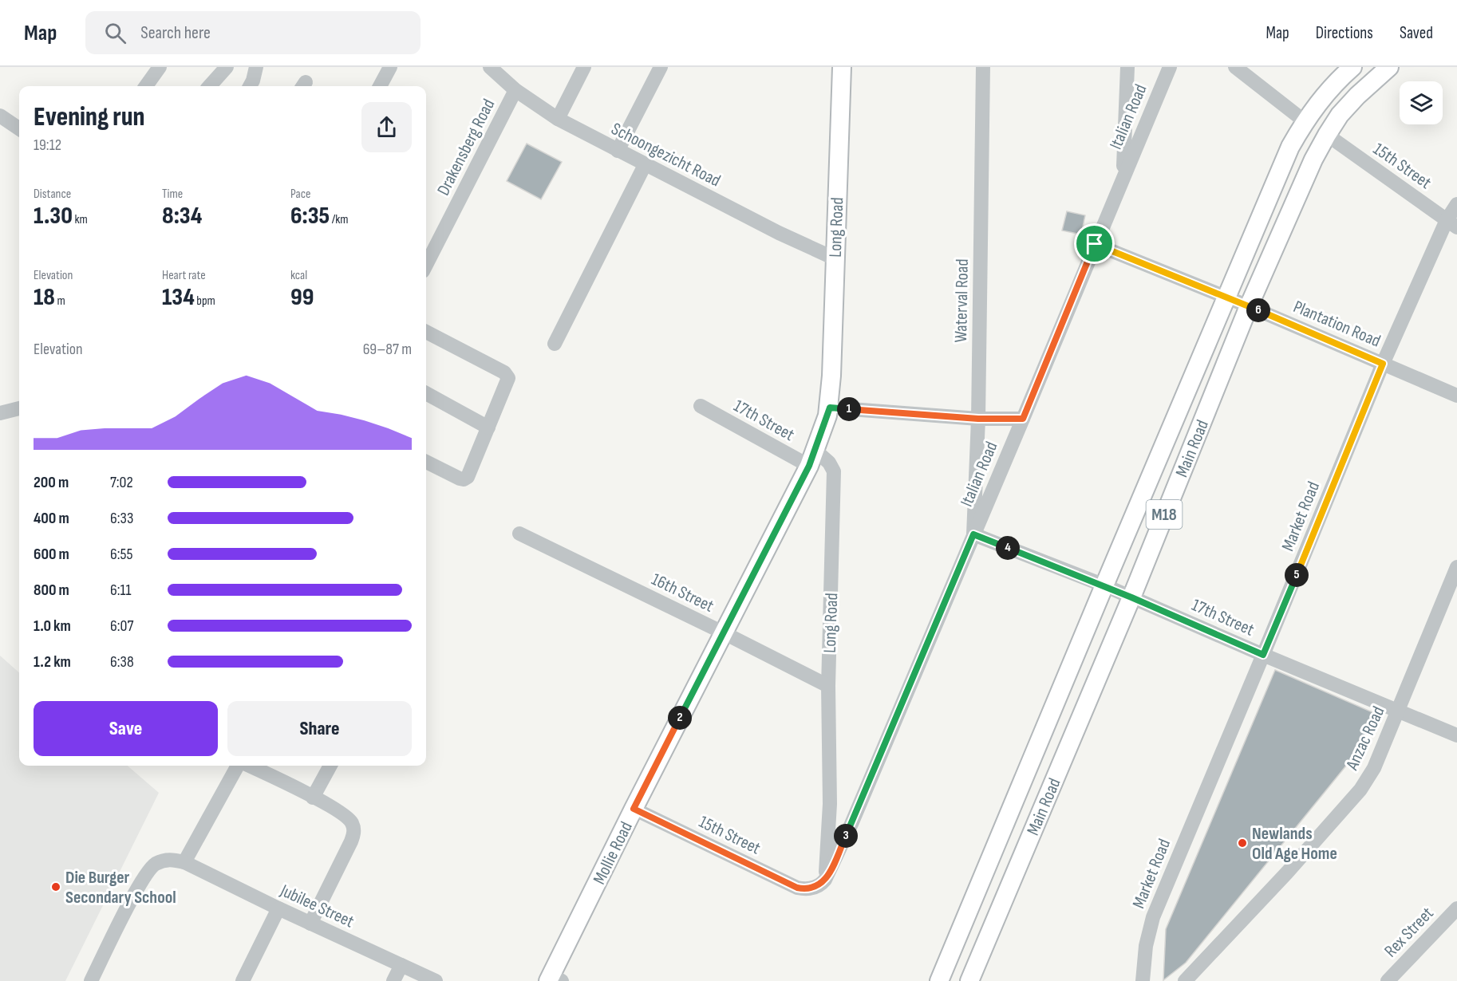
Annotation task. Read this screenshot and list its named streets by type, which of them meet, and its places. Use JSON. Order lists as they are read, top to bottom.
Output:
{
  "streets": {
    "main road": [
      "Long Road",
      "Main Road",
      "M18",
      "Mollie Road"
    ],
    "street": [
      "Italian Road",
      "Drakensberg Road",
      "Schoongezicht Road",
      "15th Street",
      "Waterval Road",
      "Plantation Road",
      "17th Street",
      "Market Road",
      "16th Street",
      "Anzac Road",
      "Jubilee Street",
      "Rex Street"
    ]
  },
  "crossings": [
    ["Italian Road", "15th Street"],
    ["Italian Road", "Long Road"],
    ["Italian Road", "Waterval Road"],
    ["Italian Road", "Plantation Road"],
    ["Italian Road", "17th Street"],
    ["Drakensberg Road", "Schoongezicht Road"],
    ["Schoongezicht Road", "Long Road"],
    ["15th Street", "Long Road"],
    ["15th Street", "Main Road"],
    ["15th Street", "Market Road"],
    ["15th Street", "Mollie Road"],
    ["Long Road", "17th Street"],
    ["Long Road", "16th Street"],
    ["Long Road", "Mollie Road"],
    ["Waterval Road", "17th Street"],
    ["Plantation Road", "Main Road"],
    ["Plantation Road", "Market Road"],
    ["17th Street", "Main Road"],
    ["17th Street", "Market Road"],
    ["17th Street", "Anzac Road"],
    ["17th Street", "Mollie Road"],
    ["16th Street", "Mollie Road"]
  ],
  "places": ["Newlands Old Age Home", "Die Burger Secondary School"],
  "page": {
    "header": "Map",
    "search": "Search here",
    "nav": ["Map", "Directions", "Saved"],
    "heading": ["Evening run", "19:12"],
    "stats": [
      ["Distance", "1.30 km"],
      ["Time", "8:34"],
      ["Pace", "6:35 /km"],
      ["Elevation", "18 m"],
      ["Heart rate", "134 bpm"],
      ["kcal", "99"]
    ],
    "pins": [
      "6",
      "1",
      "4",
      "5",
      "2",
      "3"
    ],
    "chart": ["Elevation", "69–87 m"],
    "list": [
      {
        "name": "200 m",
        "note": "7:02"
      },
      {
        "name": "400 m",
        "note": "6:33"
      },
      {
        "name": "600 m",
        "note": "6:55"
      },
      {
        "name": "800 m",
        "note": "6:11"
      },
      {
        "name": "1.0 km",
        "note": "6:07"
      },
      {
        "name": "1.2 km",
        "note": "6:38"
      }
    ],
    "buttons": ["Save", "Share"]
  }
}
